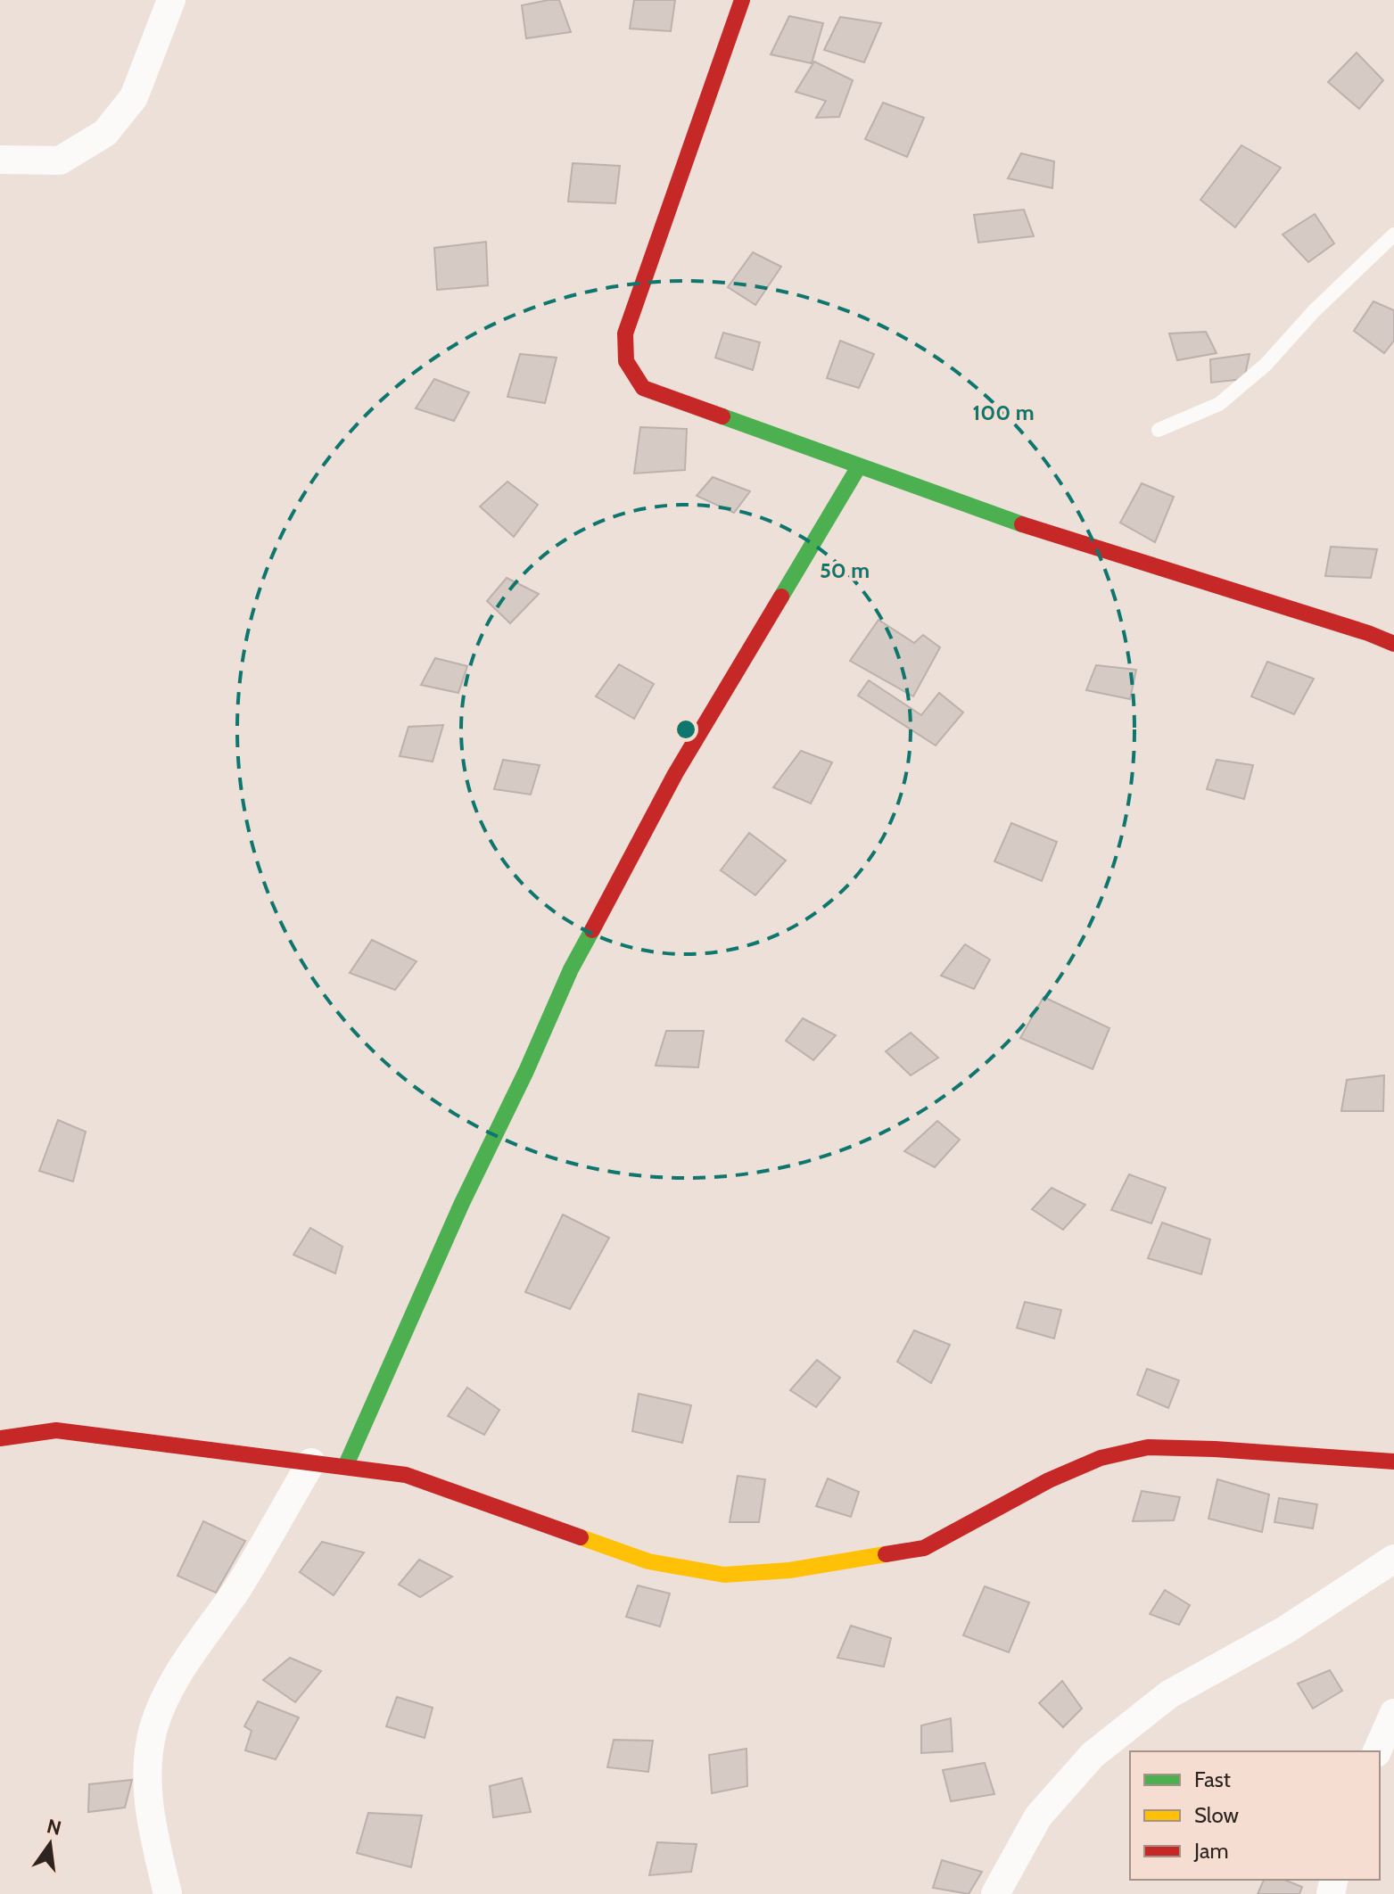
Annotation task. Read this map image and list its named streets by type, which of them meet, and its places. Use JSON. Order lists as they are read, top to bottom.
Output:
{
  "legend": ["Fast", "Slow", "Jam"],
  "north": "top",
  "rings": ["100 m", "50 m"]
}
